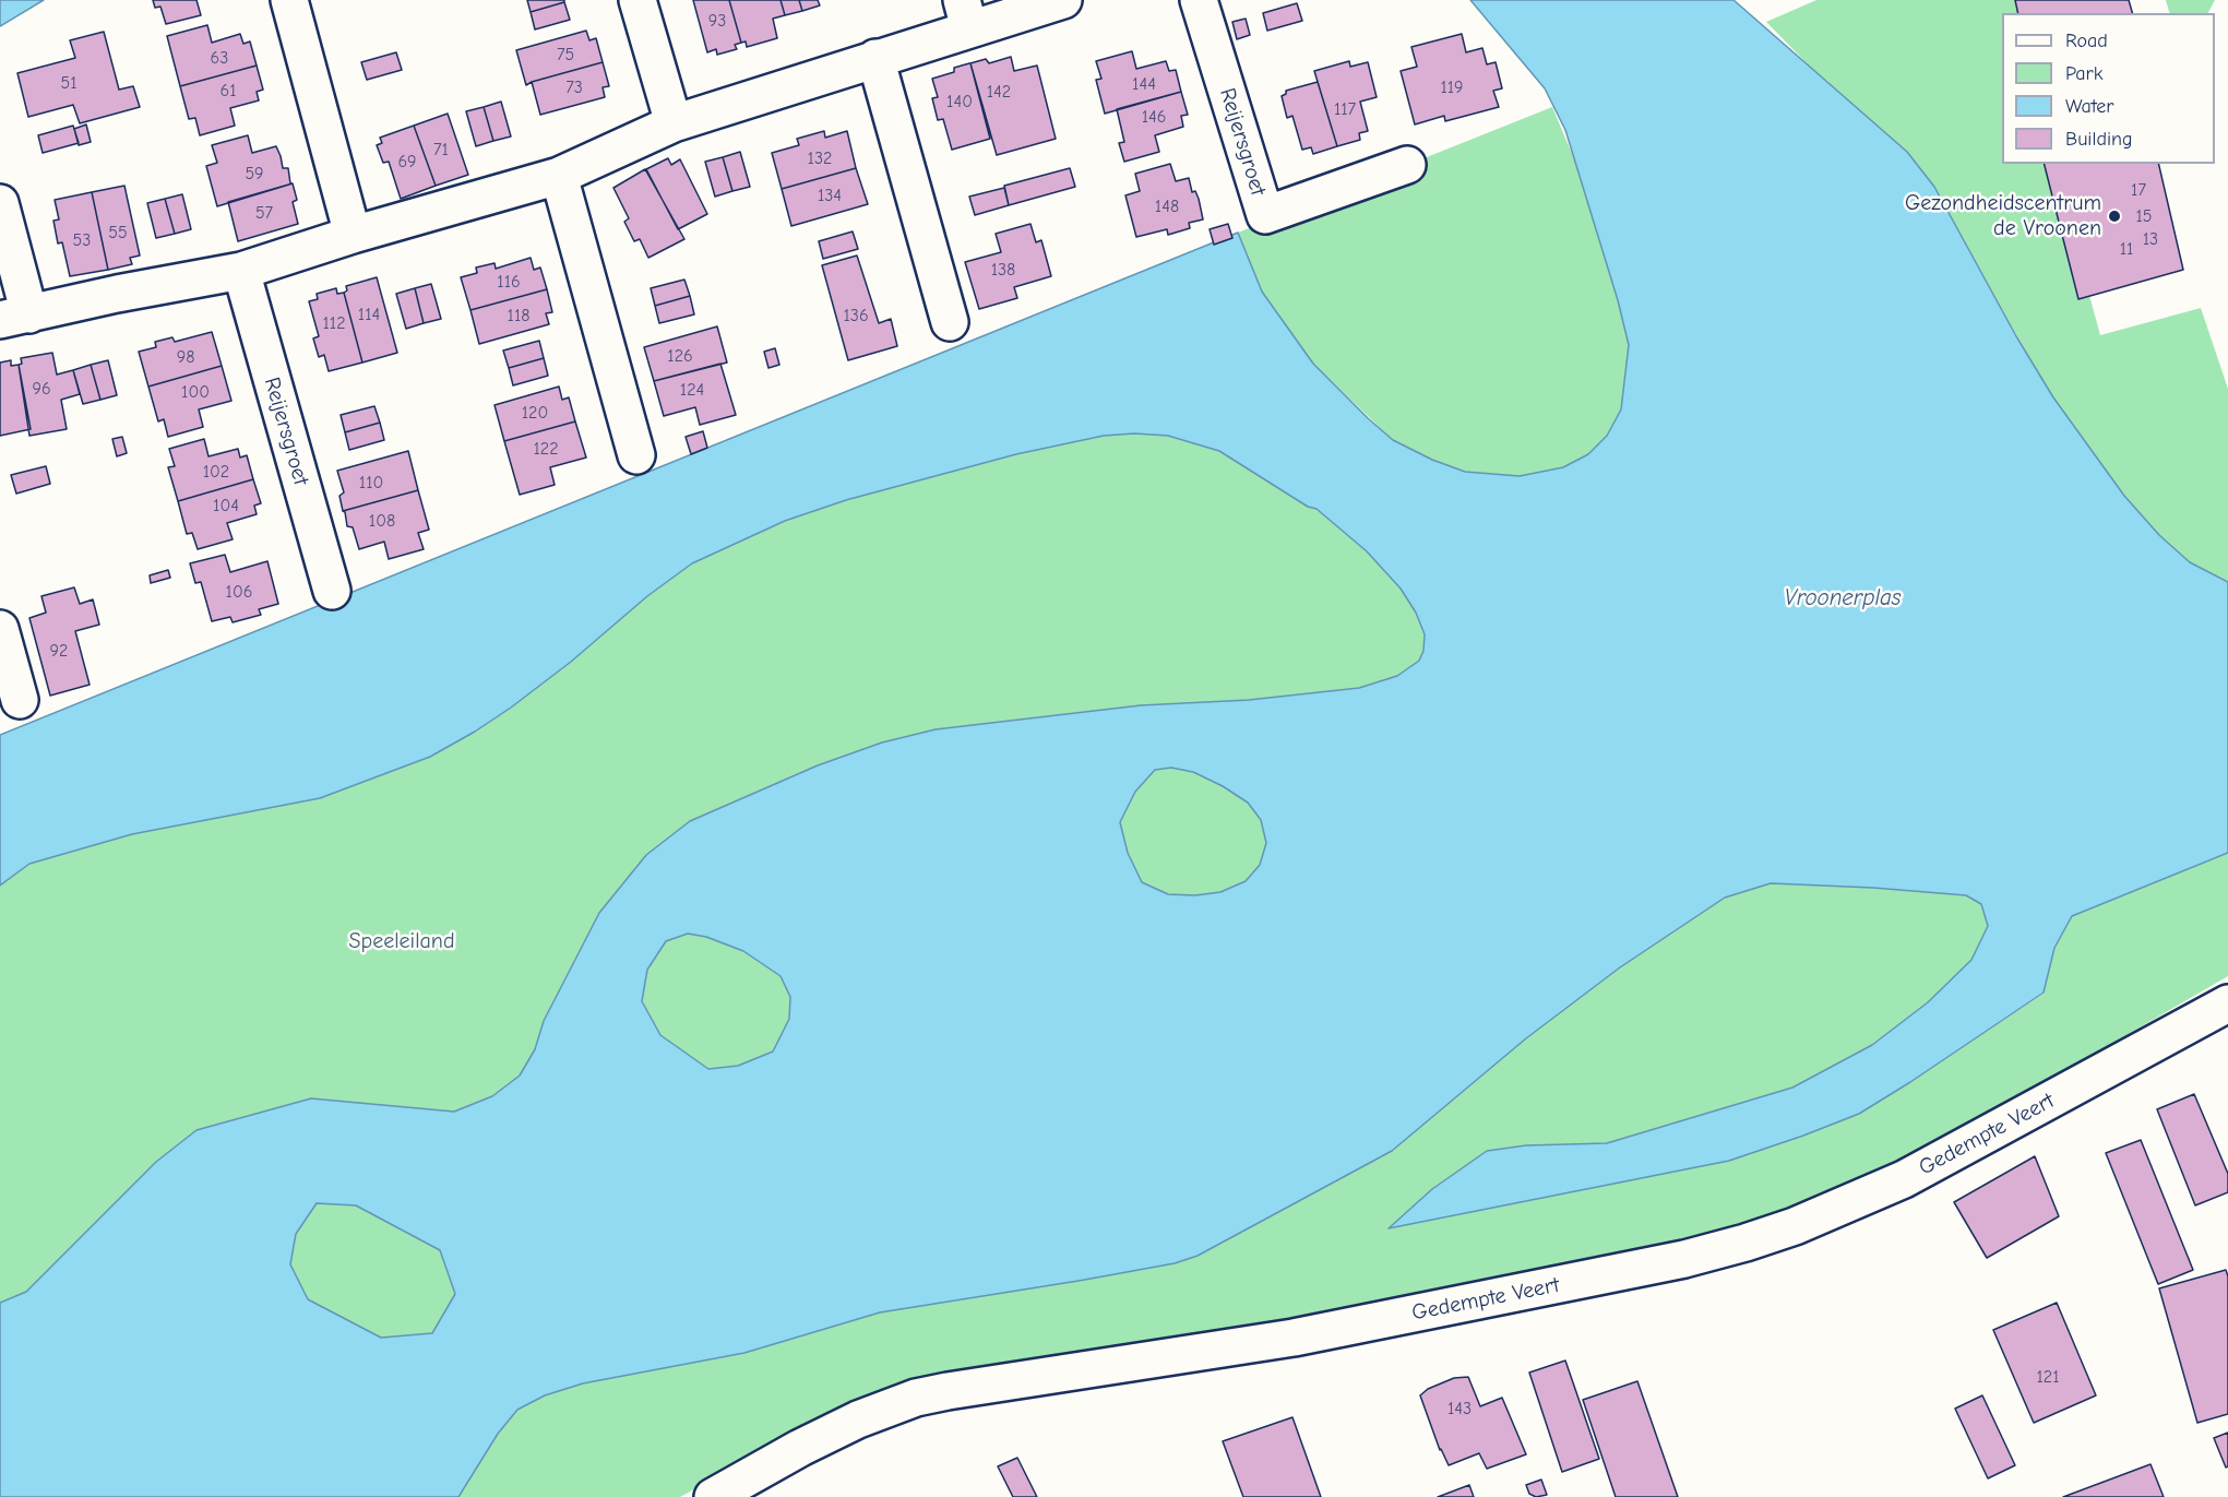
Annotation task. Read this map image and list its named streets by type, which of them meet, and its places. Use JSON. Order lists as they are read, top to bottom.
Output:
{
  "streets": {
    "street": ["Reijersgroet", "Gedempte Veert"]
  },
  "water": ["Vroonerplas"],
  "parks": ["Speeleiland"],
  "places": ["Gezondheidscentrum de Vroonen"],
  "house_numbers": [
    "93",
    "75",
    "63",
    "51",
    "144",
    "73",
    "119",
    "61",
    "142",
    "140",
    "117",
    "146",
    "71",
    "132",
    "69",
    "59",
    "17",
    "134",
    "148",
    "57",
    "15",
    "55",
    "13",
    "53",
    "11",
    "138",
    "116",
    "114",
    "118",
    "136",
    "112",
    "126",
    "98",
    "96",
    "124",
    "100",
    "120",
    "122",
    "102",
    "110",
    "104",
    "108",
    "106",
    "92",
    "121",
    "143"
  ],
  "legend": [
    "Road",
    "Park",
    "Water",
    "Building"
  ]
}
